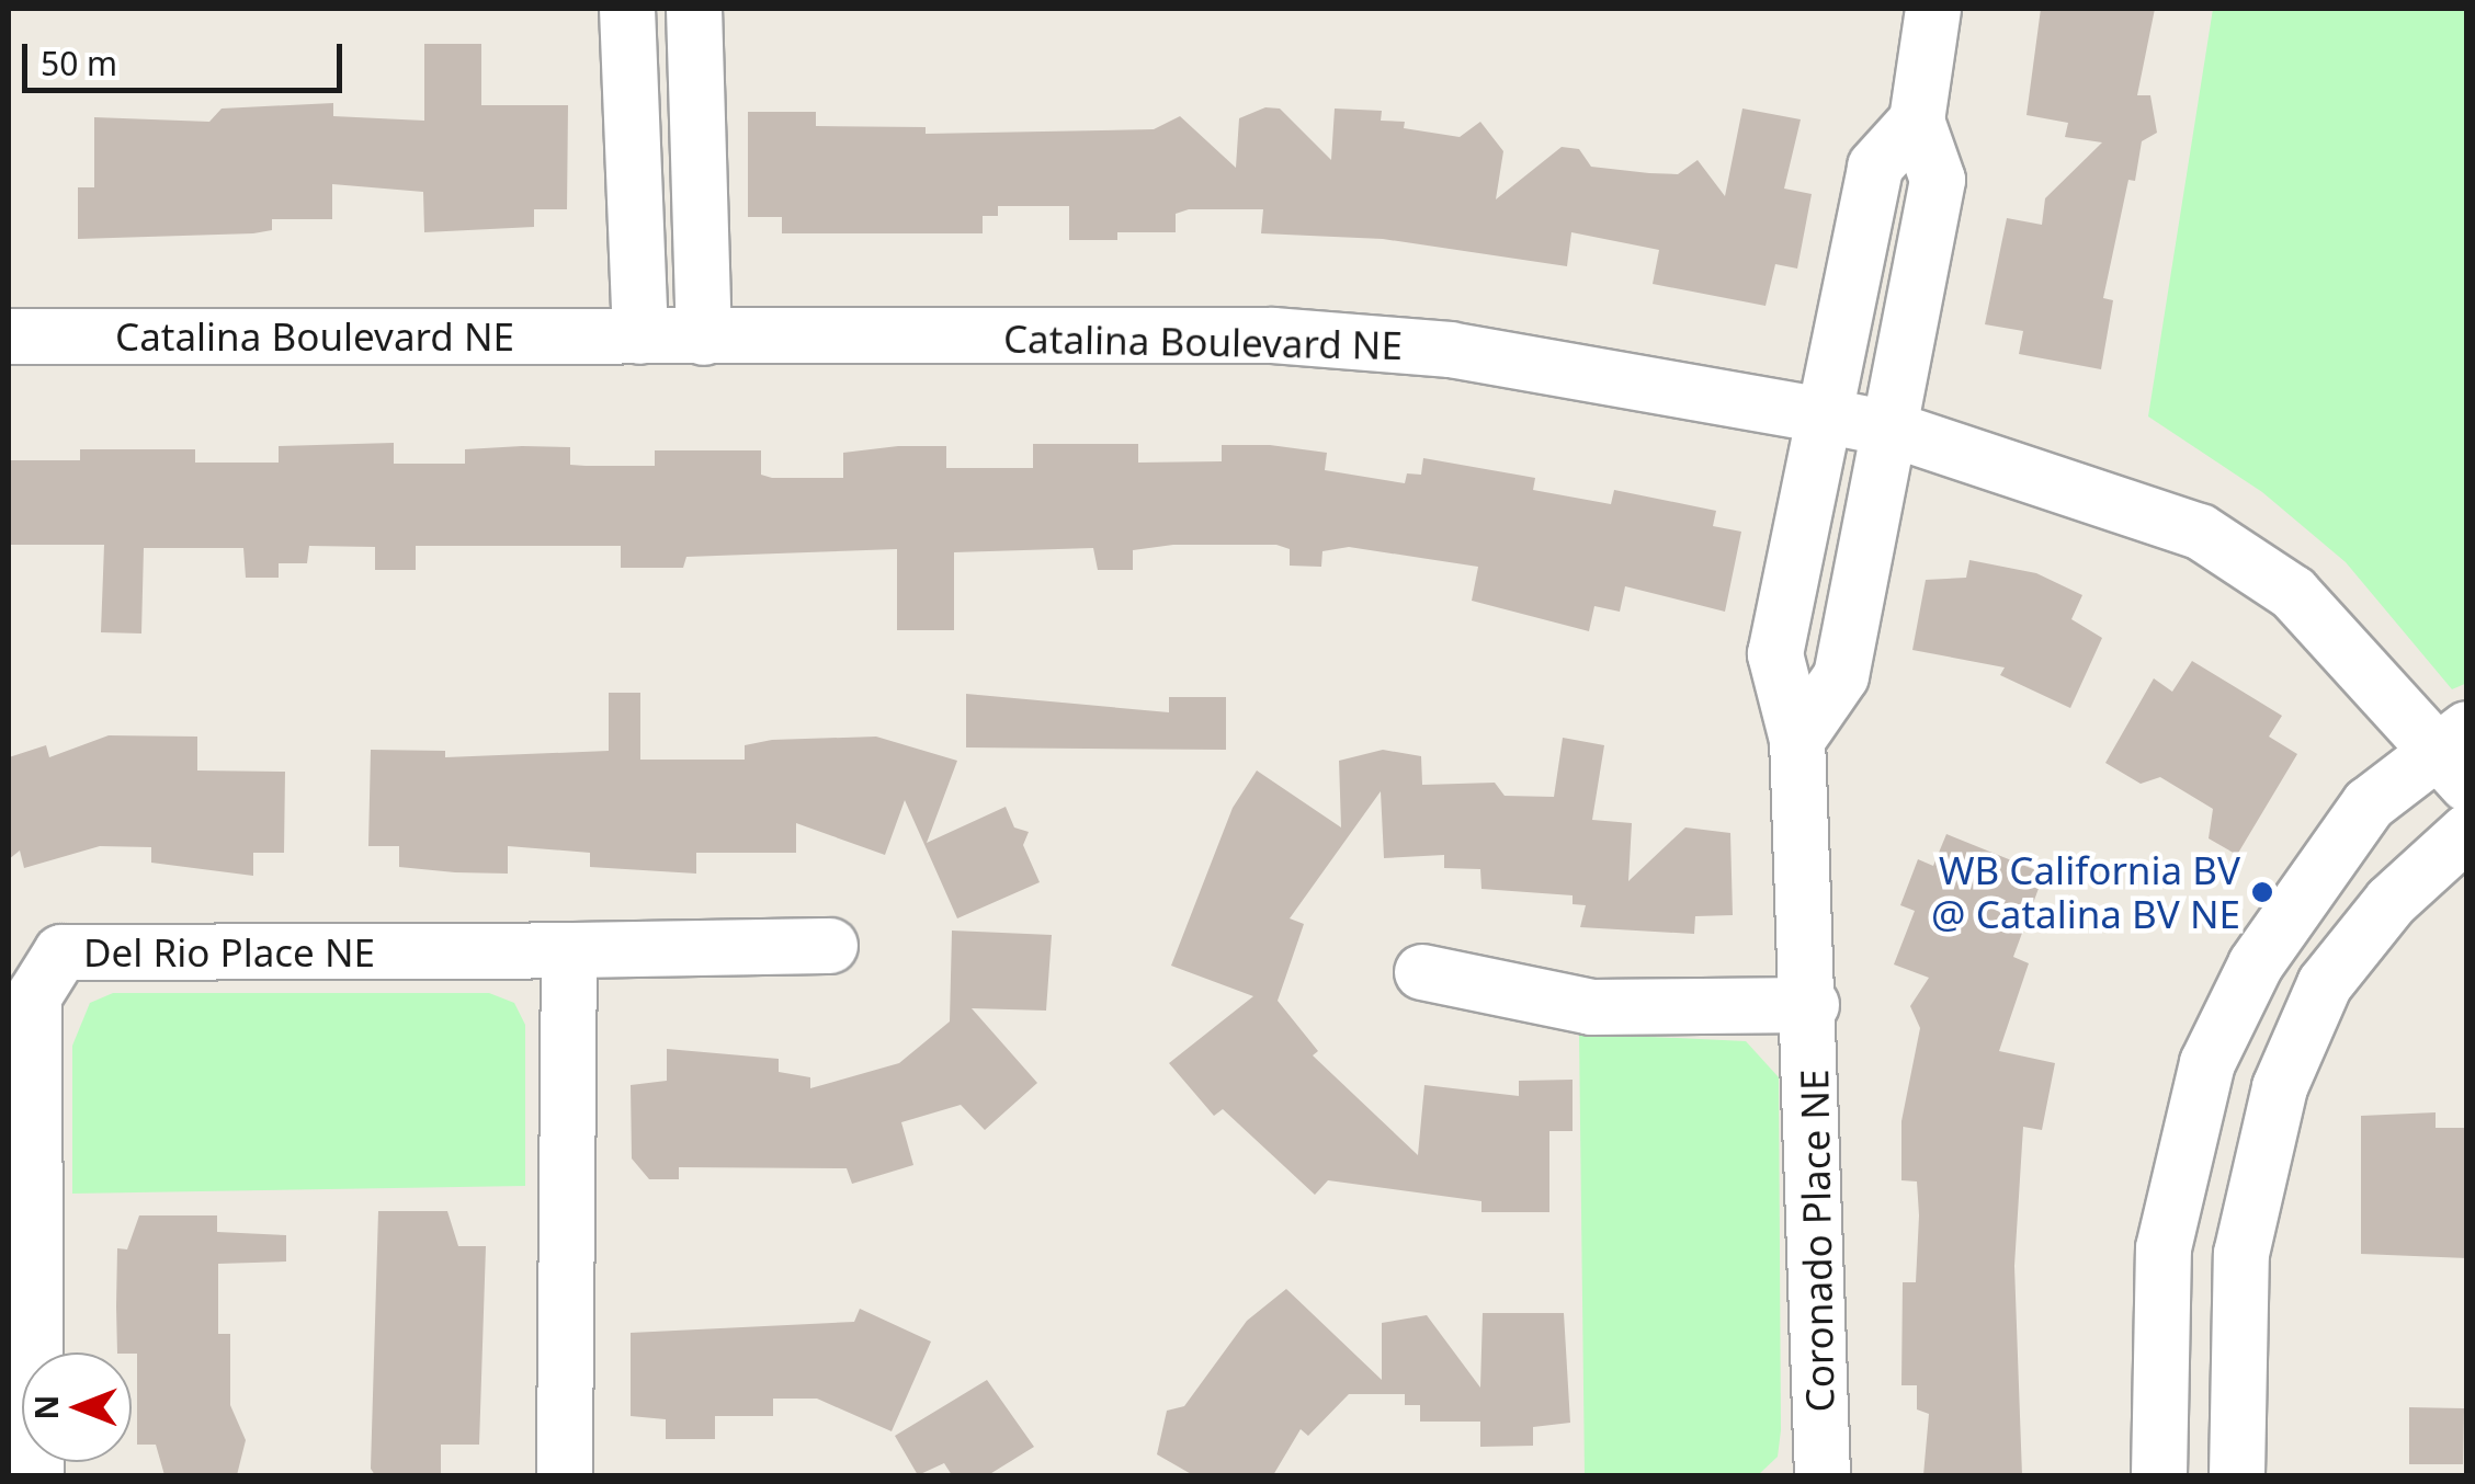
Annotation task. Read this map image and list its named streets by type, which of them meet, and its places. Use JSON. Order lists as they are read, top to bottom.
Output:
{
  "streets": {
    "street": ["Catalina Boulevard NE", "Del Rio Place NE", "Coronado Place NE"]
  },
  "crossings": [
    ["Catalina Boulevard NE", "Coronado Place NE"]
  ],
  "places": ["WB California BV @ Catalina BV NE"],
  "scale_bar": "50 m",
  "north": "left"
}
